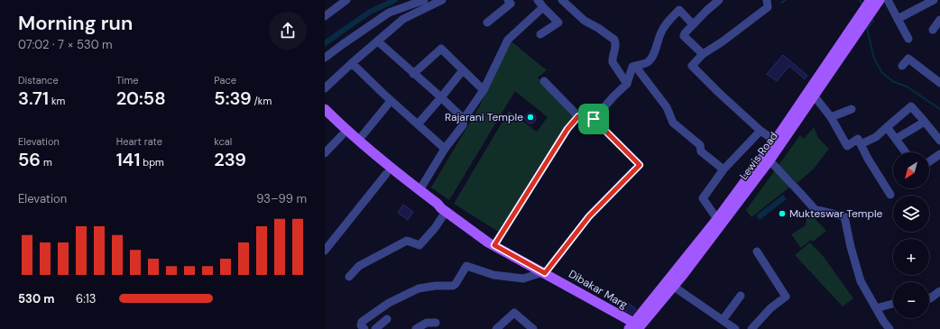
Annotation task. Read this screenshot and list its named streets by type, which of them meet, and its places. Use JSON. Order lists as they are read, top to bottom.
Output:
{
  "streets": {
    "main road": ["Lewis Road", "Dibakar Marg"]
  },
  "places": ["Rajarani Temple", "Mukteswar Temple"],
  "north": "bottom left",
  "page": {
    "heading": ["Morning run", "07:02 · 7 × 530 m"],
    "stats": [
      ["Distance", "3.71 km"],
      ["Time", "20:58"],
      ["Pace", "5:39 /km"],
      ["Elevation", "56 m"],
      ["Heart rate", "141 bpm"],
      ["kcal", "239"]
    ],
    "map_buttons": ["+", "−"],
    "chart": ["Elevation", "93–99 m"],
    "list": [
      {
        "name": "530 m",
        "note": "6:13"
      }
    ]
  }
}
